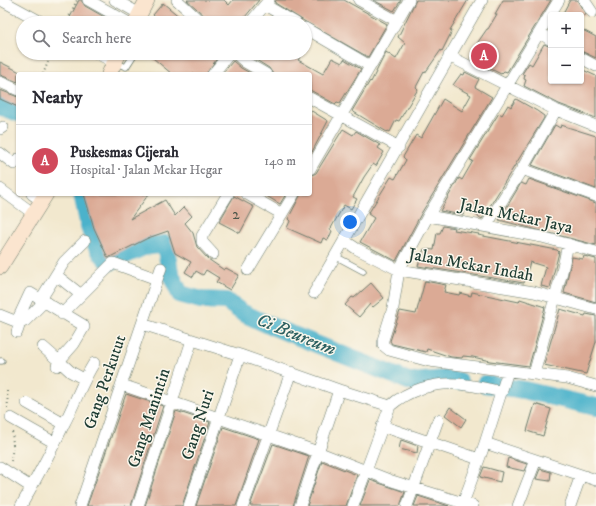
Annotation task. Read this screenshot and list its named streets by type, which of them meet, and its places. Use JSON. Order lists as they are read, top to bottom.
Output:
{
  "streets": {
    "street": [
      "Jalan Mekar Jaya",
      "Jalan Mekar Indah",
      "Gang Perkutut",
      "Gang Manintin",
      "Gang Nuri"
    ]
  },
  "water": ["Ci Beureum"],
  "house_numbers": ["2"],
  "page": {
    "map_buttons": ["+", "−"],
    "search": "Search here",
    "pins": "A",
    "heading": "Nearby",
    "list": [
      {
        "mark": "A",
        "name": "Puskesmas Cijerah",
        "note": "Hospital · Jalan Mekar Hegar",
        "value": "140 m"
      }
    ]
  }
}
